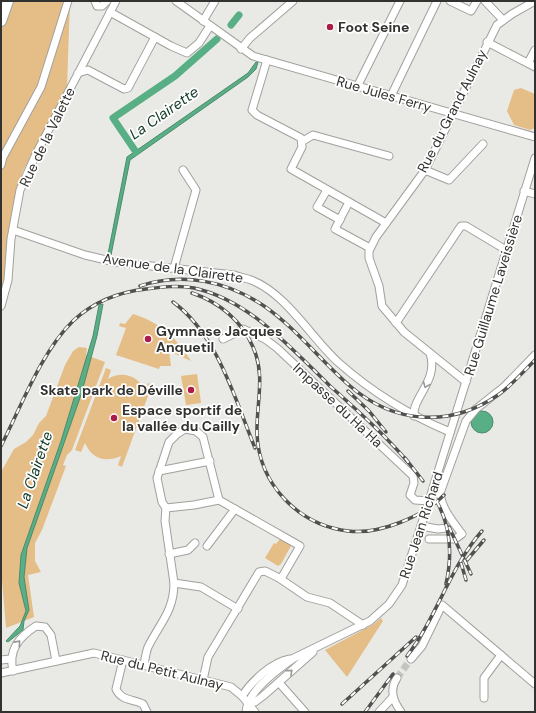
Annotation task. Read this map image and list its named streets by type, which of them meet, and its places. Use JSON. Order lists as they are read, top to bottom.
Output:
{
  "streets": {
    "street": [
      "Rue Jules Ferry",
      "Rue du Grand Aulnay",
      "Rue de la Valette",
      "Avenue de la Clairette",
      "Rue Guillaume Laveissière",
      "Impasse du Ha Ha",
      "Rue Jean Richard",
      "Rue du Petit Aulnay"
    ]
  },
  "crossings": [
    ["Rue Jules Ferry", "Rue du Grand Aulnay"],
    ["Rue de la Valette", "Avenue de la Clairette"],
    ["Avenue de la Clairette", "Rue Guillaume Laveissière"],
    ["Avenue de la Clairette", "Rue Jean Richard"],
    ["Rue Guillaume Laveissière", "Rue Jean Richard"],
    ["Impasse du Ha Ha", "Rue Jean Richard"],
    ["Rue Jean Richard", "Rue du Petit Aulnay"]
  ],
  "water": ["La Clairette"],
  "places": [
    "Foot Seine",
    "Gymnase Jacques Anquetil",
    "Skate park de Déville",
    "Espace sportif de la vallée du Cailly"
  ]
}
